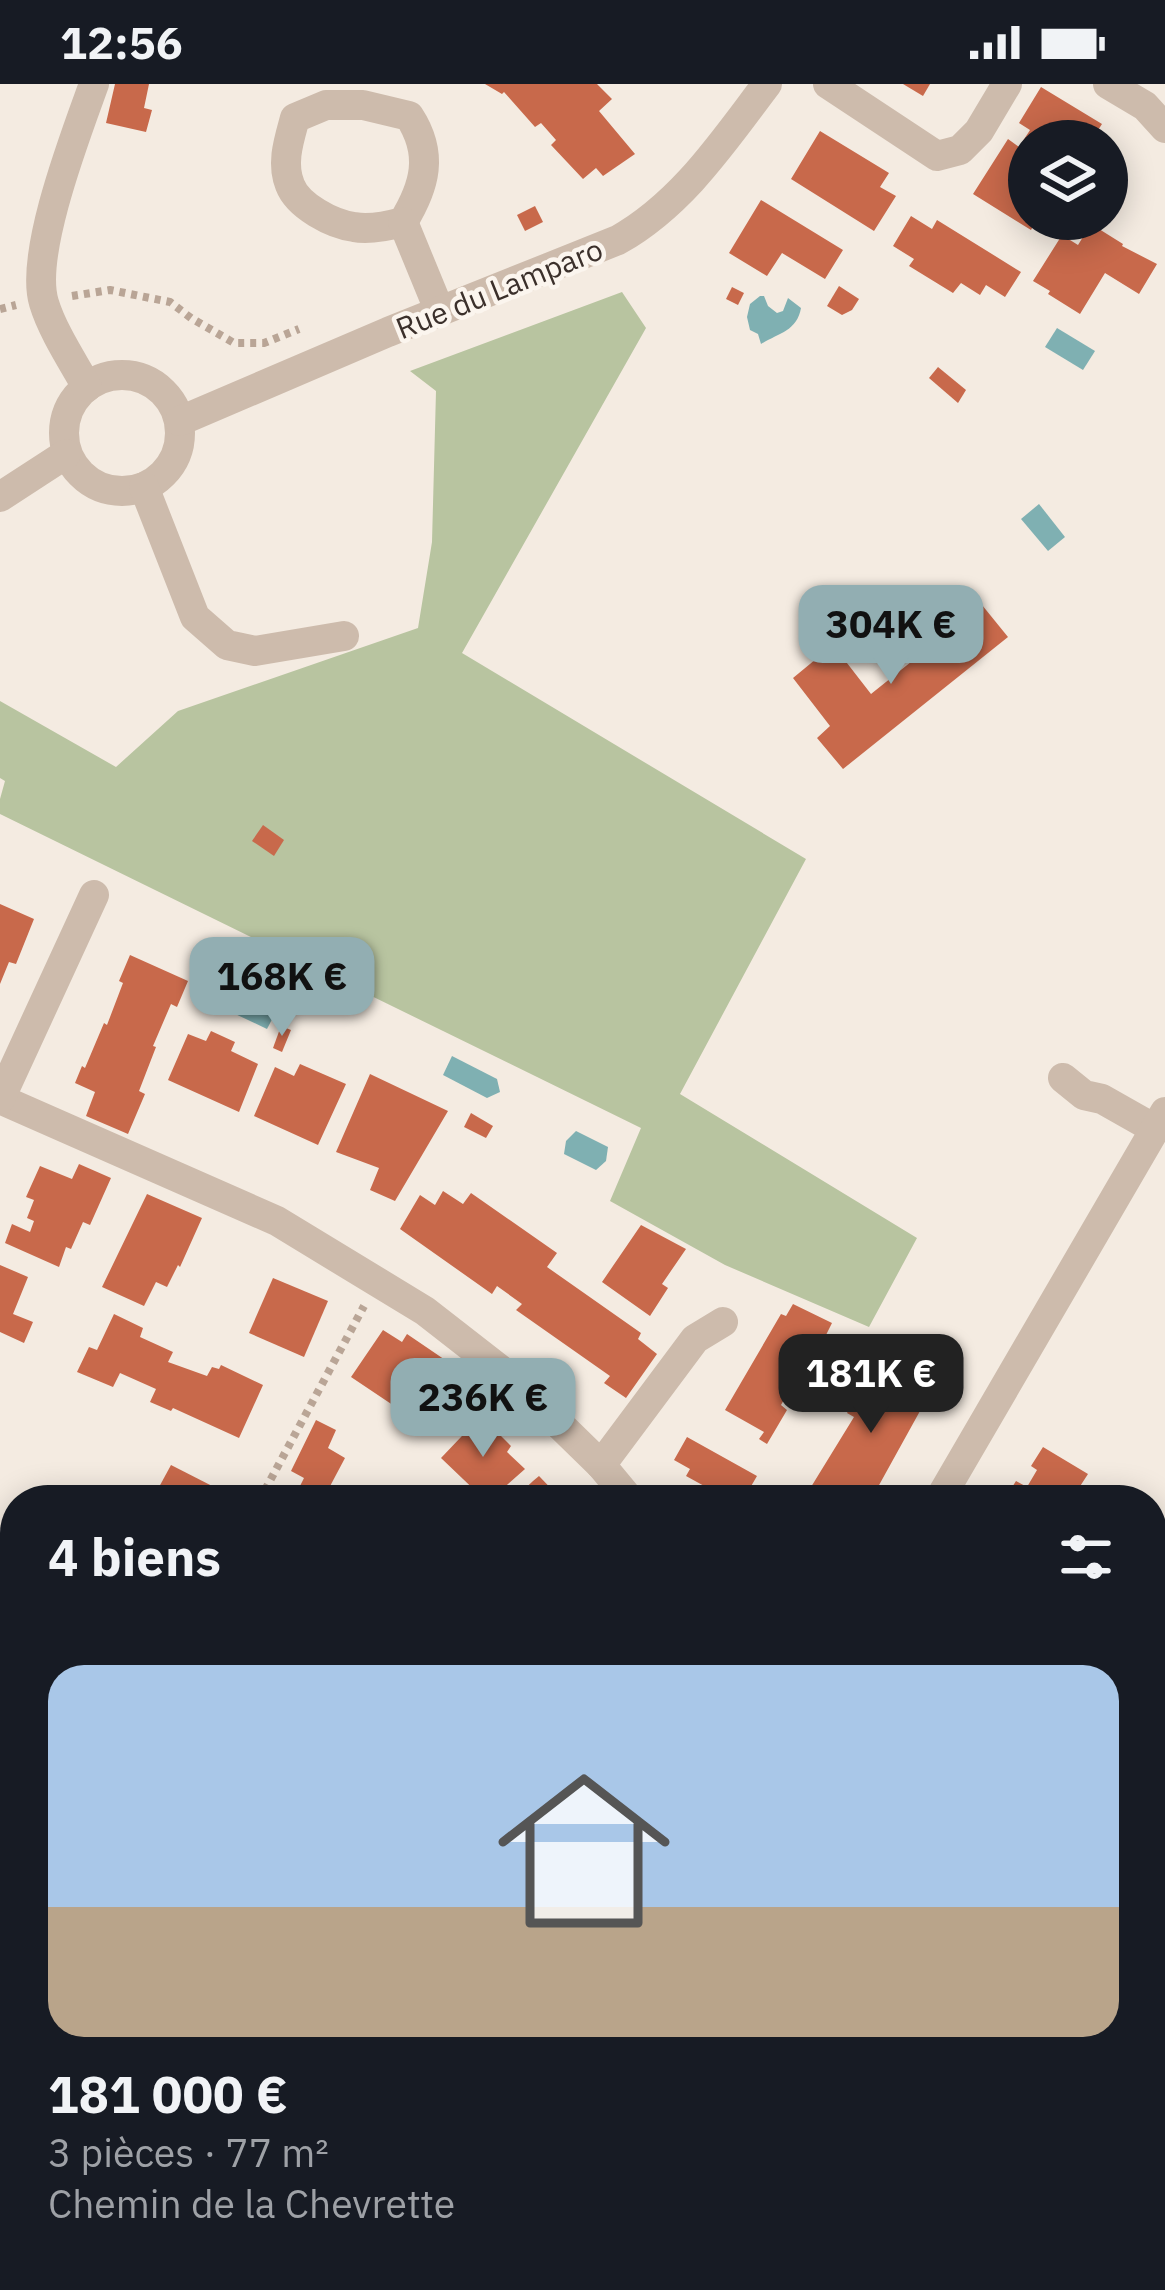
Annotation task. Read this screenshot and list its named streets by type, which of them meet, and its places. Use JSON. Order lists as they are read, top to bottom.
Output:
{
  "streets": {
    "street": ["Rue du Lamparo"]
  },
  "page": {
    "status": "12:56",
    "price": [
      "304K €",
      "168K €",
      "181K €",
      "236K €"
    ],
    "heading": "4 biens",
    "list": [
      {
        "name": "181 000 €",
        "note": "3 pièces · 77 m² · Chemin de la Chevrette"
      }
    ]
  }
}
